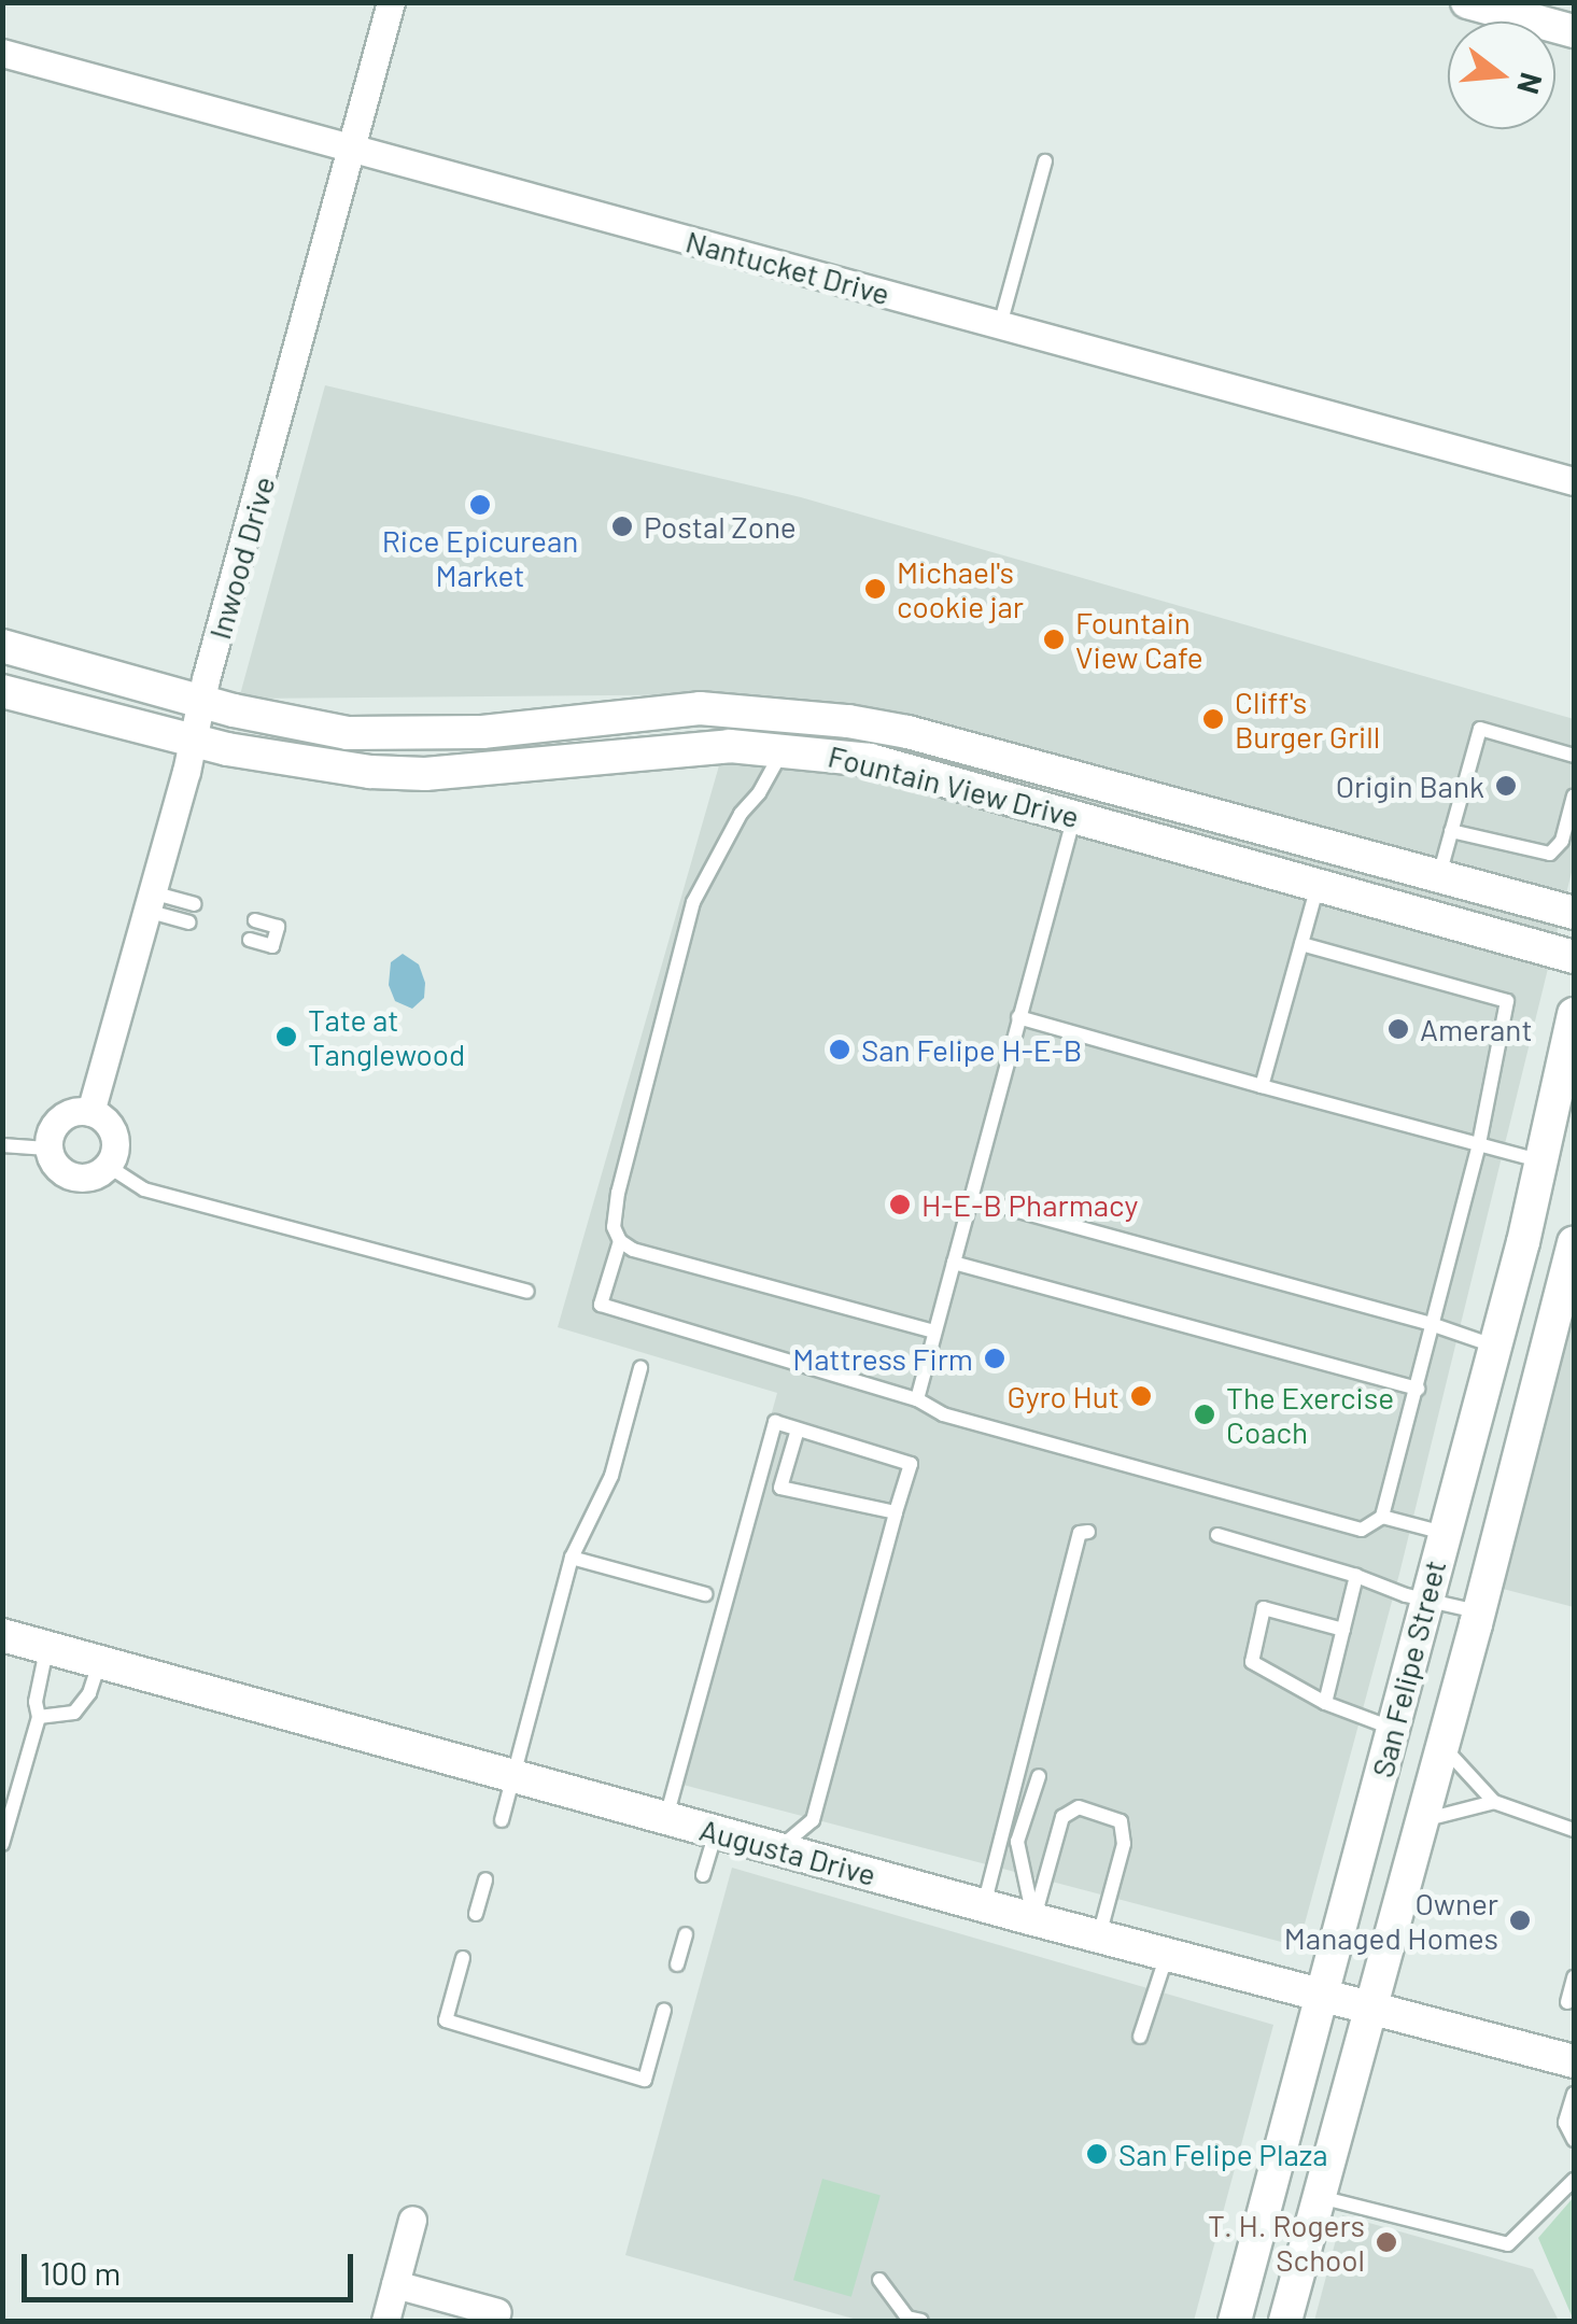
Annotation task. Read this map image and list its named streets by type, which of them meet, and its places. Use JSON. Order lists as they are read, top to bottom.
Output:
{
  "streets": {
    "main road": ["Fountain View Drive", "San Felipe Street", "Augusta Drive"],
    "street": ["Nantucket Drive", "Inwood Drive"]
  },
  "crossings": [
    ["Nantucket Drive", "Inwood Drive"],
    ["Inwood Drive", "Fountain View Drive"],
    ["San Felipe Street", "Augusta Drive"]
  ],
  "places": [
    "Rice Epicurean Market",
    "Postal Zone",
    "Michael's cookie jar",
    "Fountain View Cafe",
    "Cliff's Burger Grill",
    "Origin Bank",
    "Amerant",
    "Tate at Tanglewood",
    "San Felipe H-E-B",
    "H-E-B Pharmacy",
    "Mattress Firm",
    "Gyro Hut",
    "The Exercise Coach",
    "Owner Managed Homes",
    "San Felipe Plaza",
    "T. H. Rogers School"
  ],
  "scale_bar": "100 m",
  "north": "right"
}
